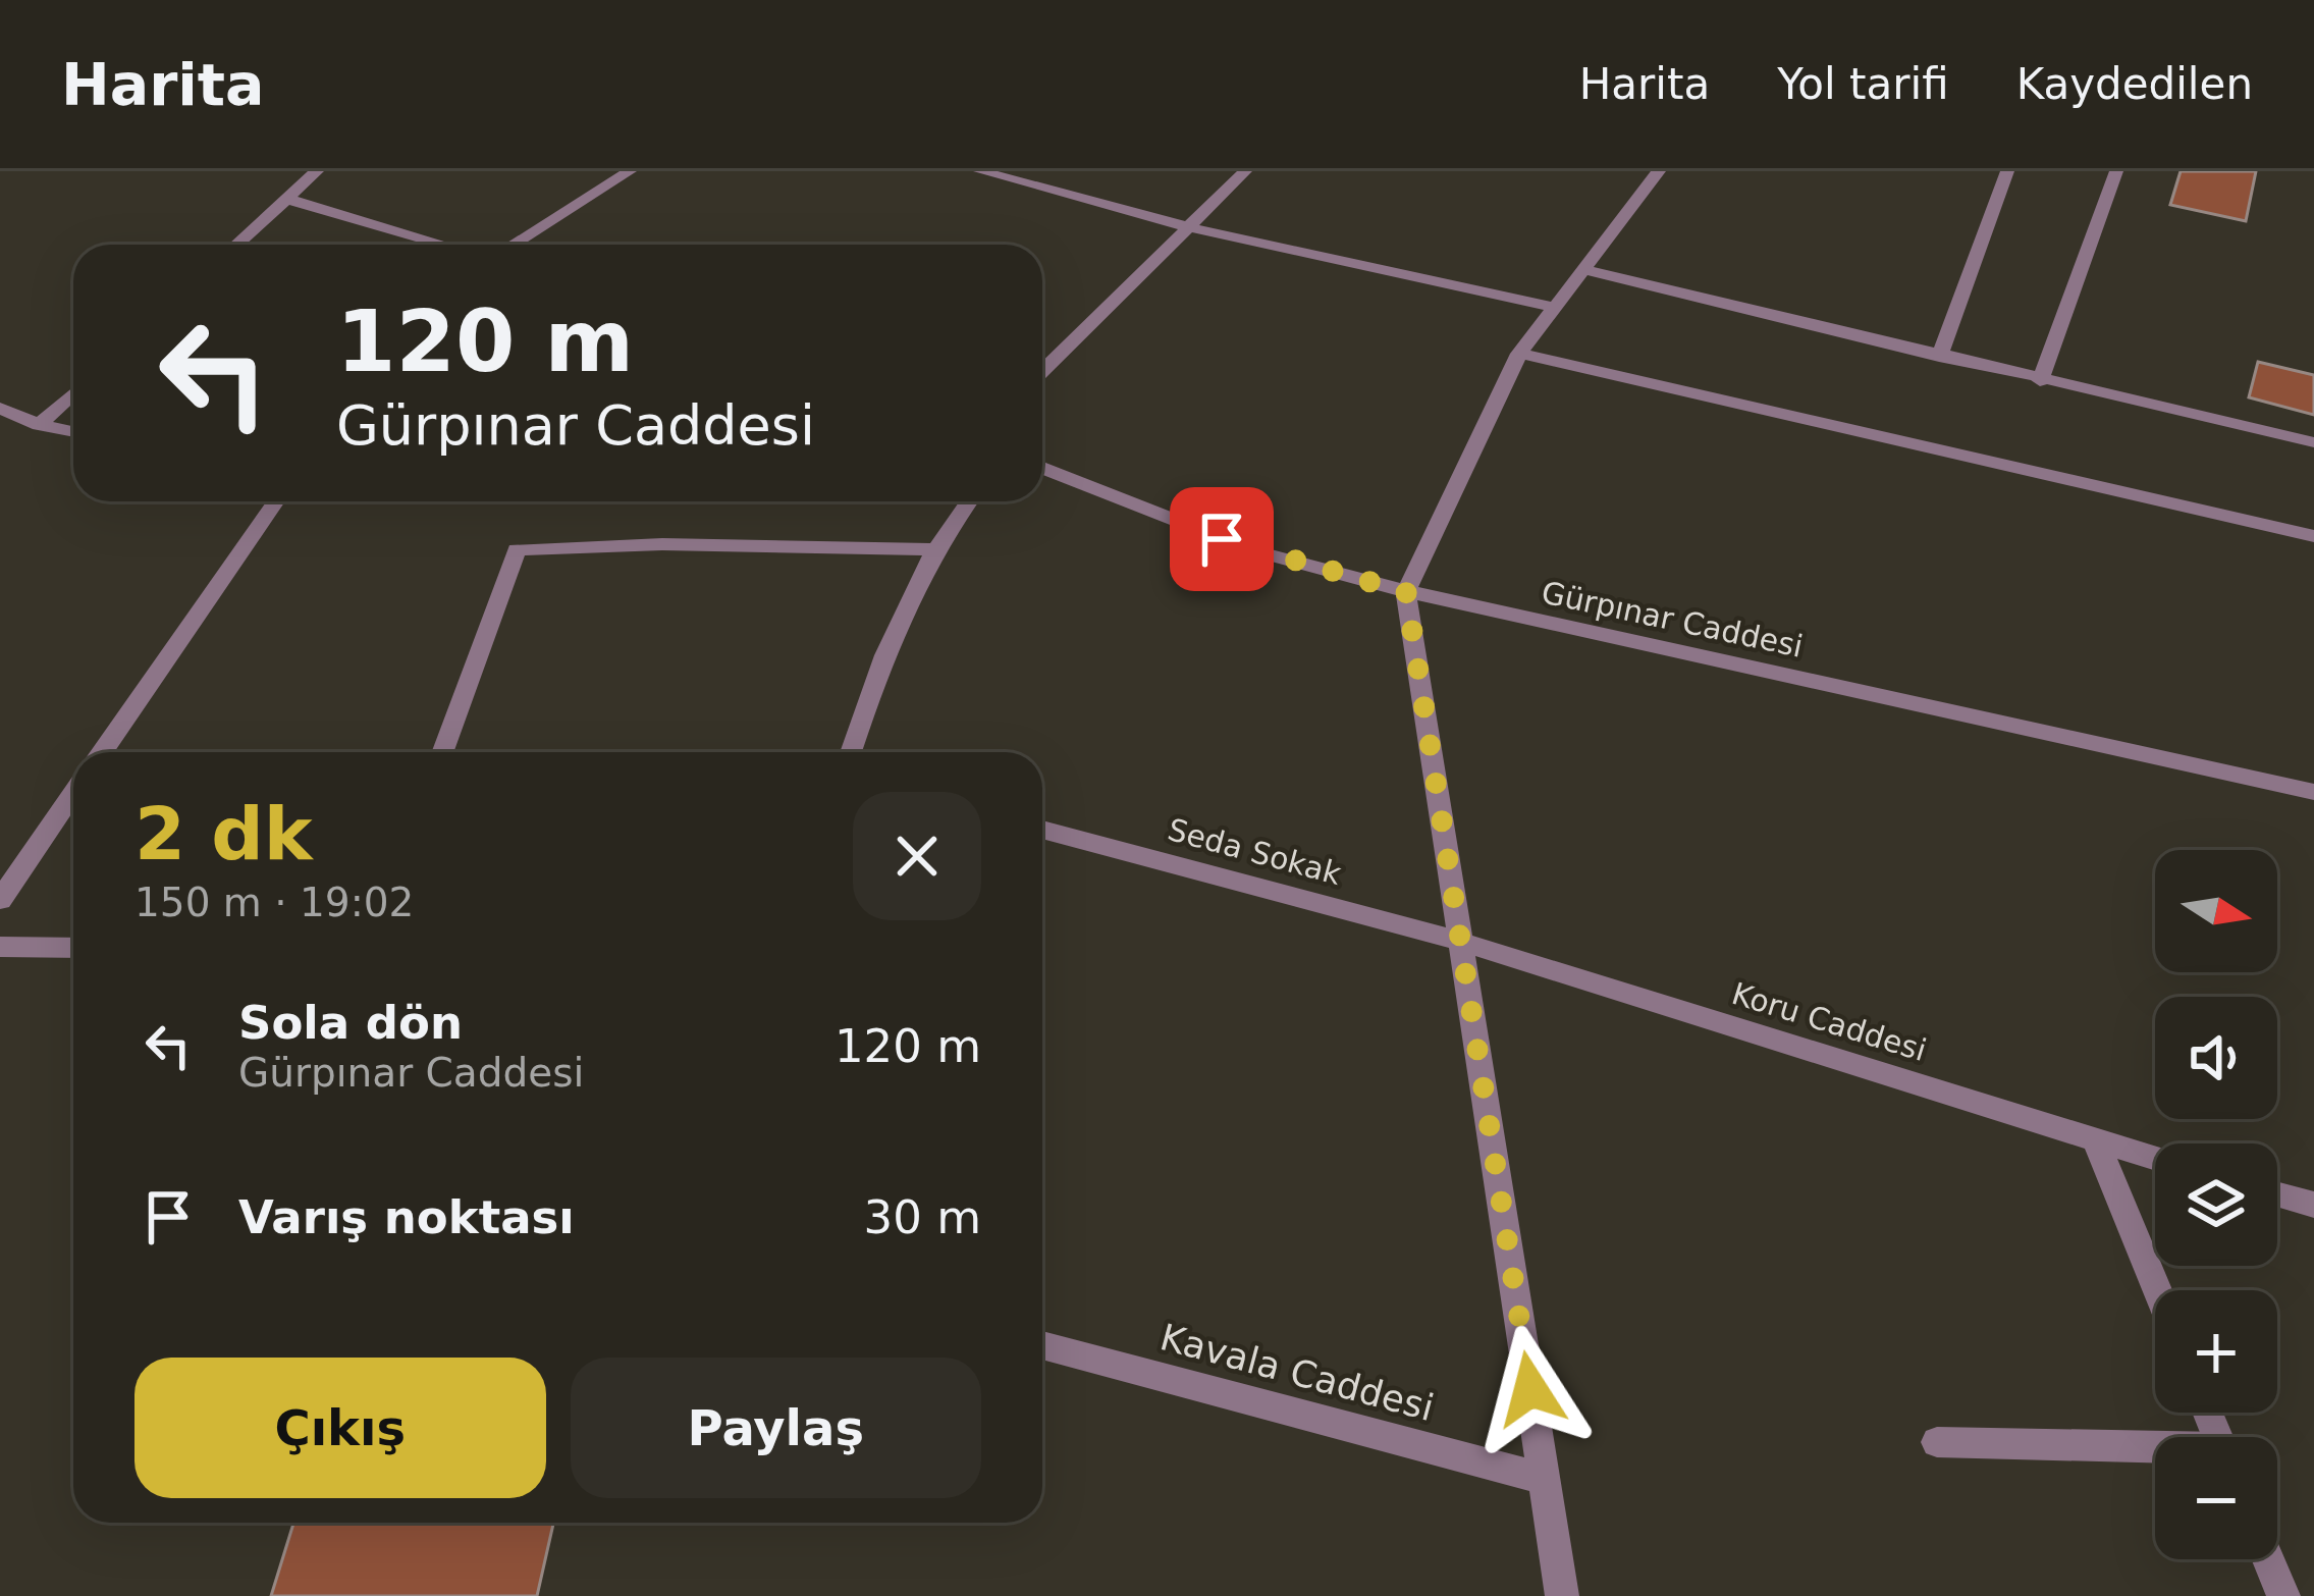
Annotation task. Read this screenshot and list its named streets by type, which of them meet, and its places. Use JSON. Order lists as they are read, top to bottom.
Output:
{
  "streets": {
    "street": [
      "Gürpınar Caddesi",
      "Seda Sokak",
      "Koru Caddesi",
      "Kavala Caddesi"
    ]
  },
  "crossings": [
    ["Seda Sokak", "Koru Caddesi"]
  ],
  "north": "right",
  "page": {
    "header": "Harita",
    "nav": ["Harita", "Yol tarifi", "Kaydedilen"],
    "turn": ["120 m", "Gürpınar Caddesi"],
    "heading": ["2 dk", "150 m · 19:02"],
    "map_buttons": ["+", "−"],
    "list": [
      {
        "name": "Sola dön",
        "note": "Gürpınar Caddesi",
        "value": "120 m"
      },
      {
        "name": "Varış noktası",
        "value": "30 m"
      }
    ],
    "buttons": ["Çıkış", "Paylaş"]
  }
}
